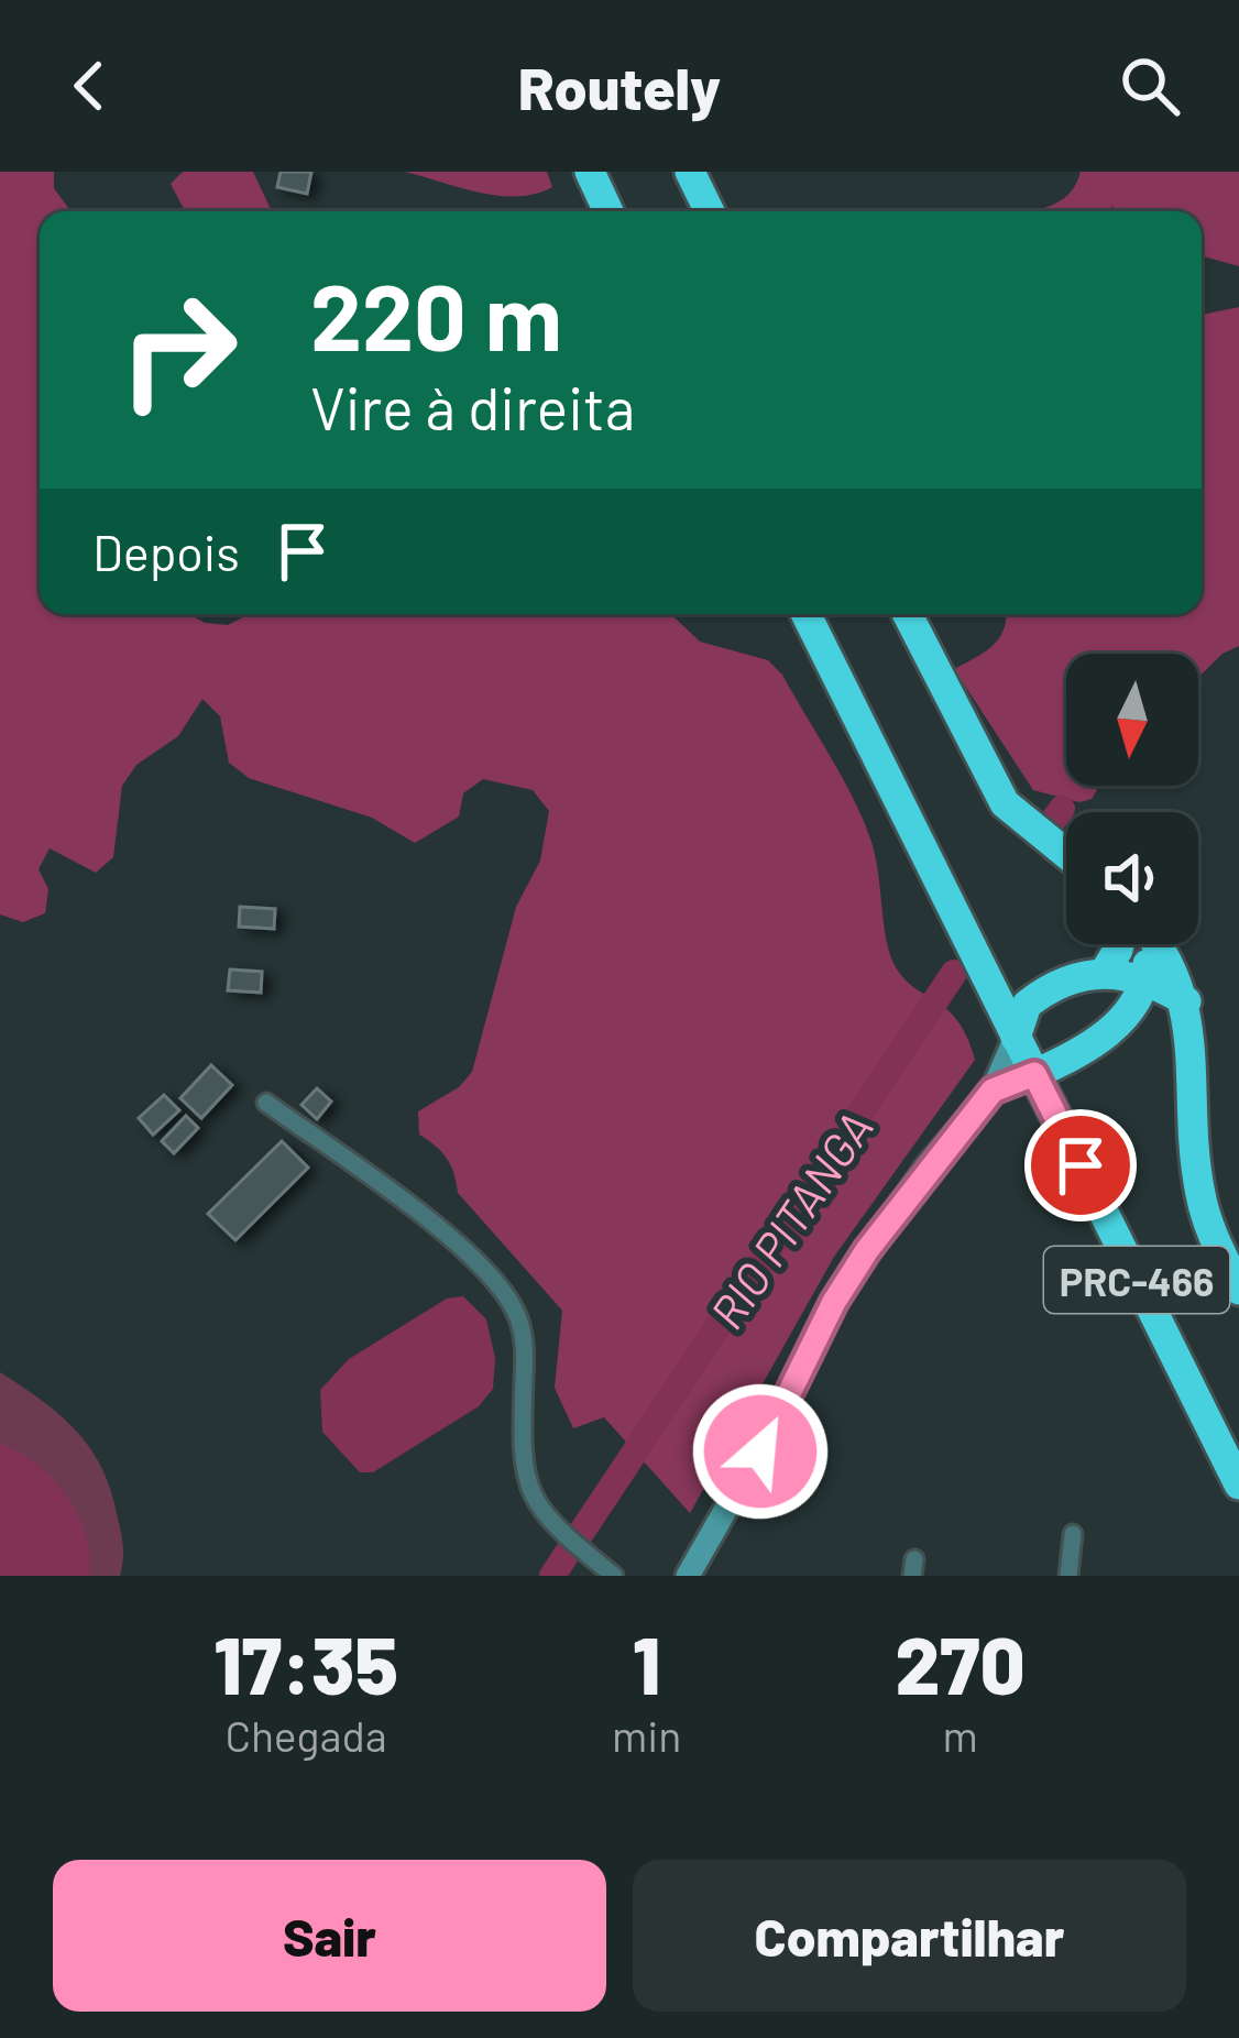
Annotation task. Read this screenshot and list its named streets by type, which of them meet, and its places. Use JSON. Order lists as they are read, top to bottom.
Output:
{
  "streets": {
    "highway": ["PRC-466"]
  },
  "water": ["RIO PITANGA"],
  "north": "bottom",
  "page": {
    "header": "Routely",
    "turn": ["220 m", "Vire à direita"],
    "then": "Depois",
    "eta": [
      "17:35",
      "Chegada",
      "1",
      "min",
      "270",
      "m"
    ],
    "buttons": ["Sair", "Compartilhar"]
  }
}
